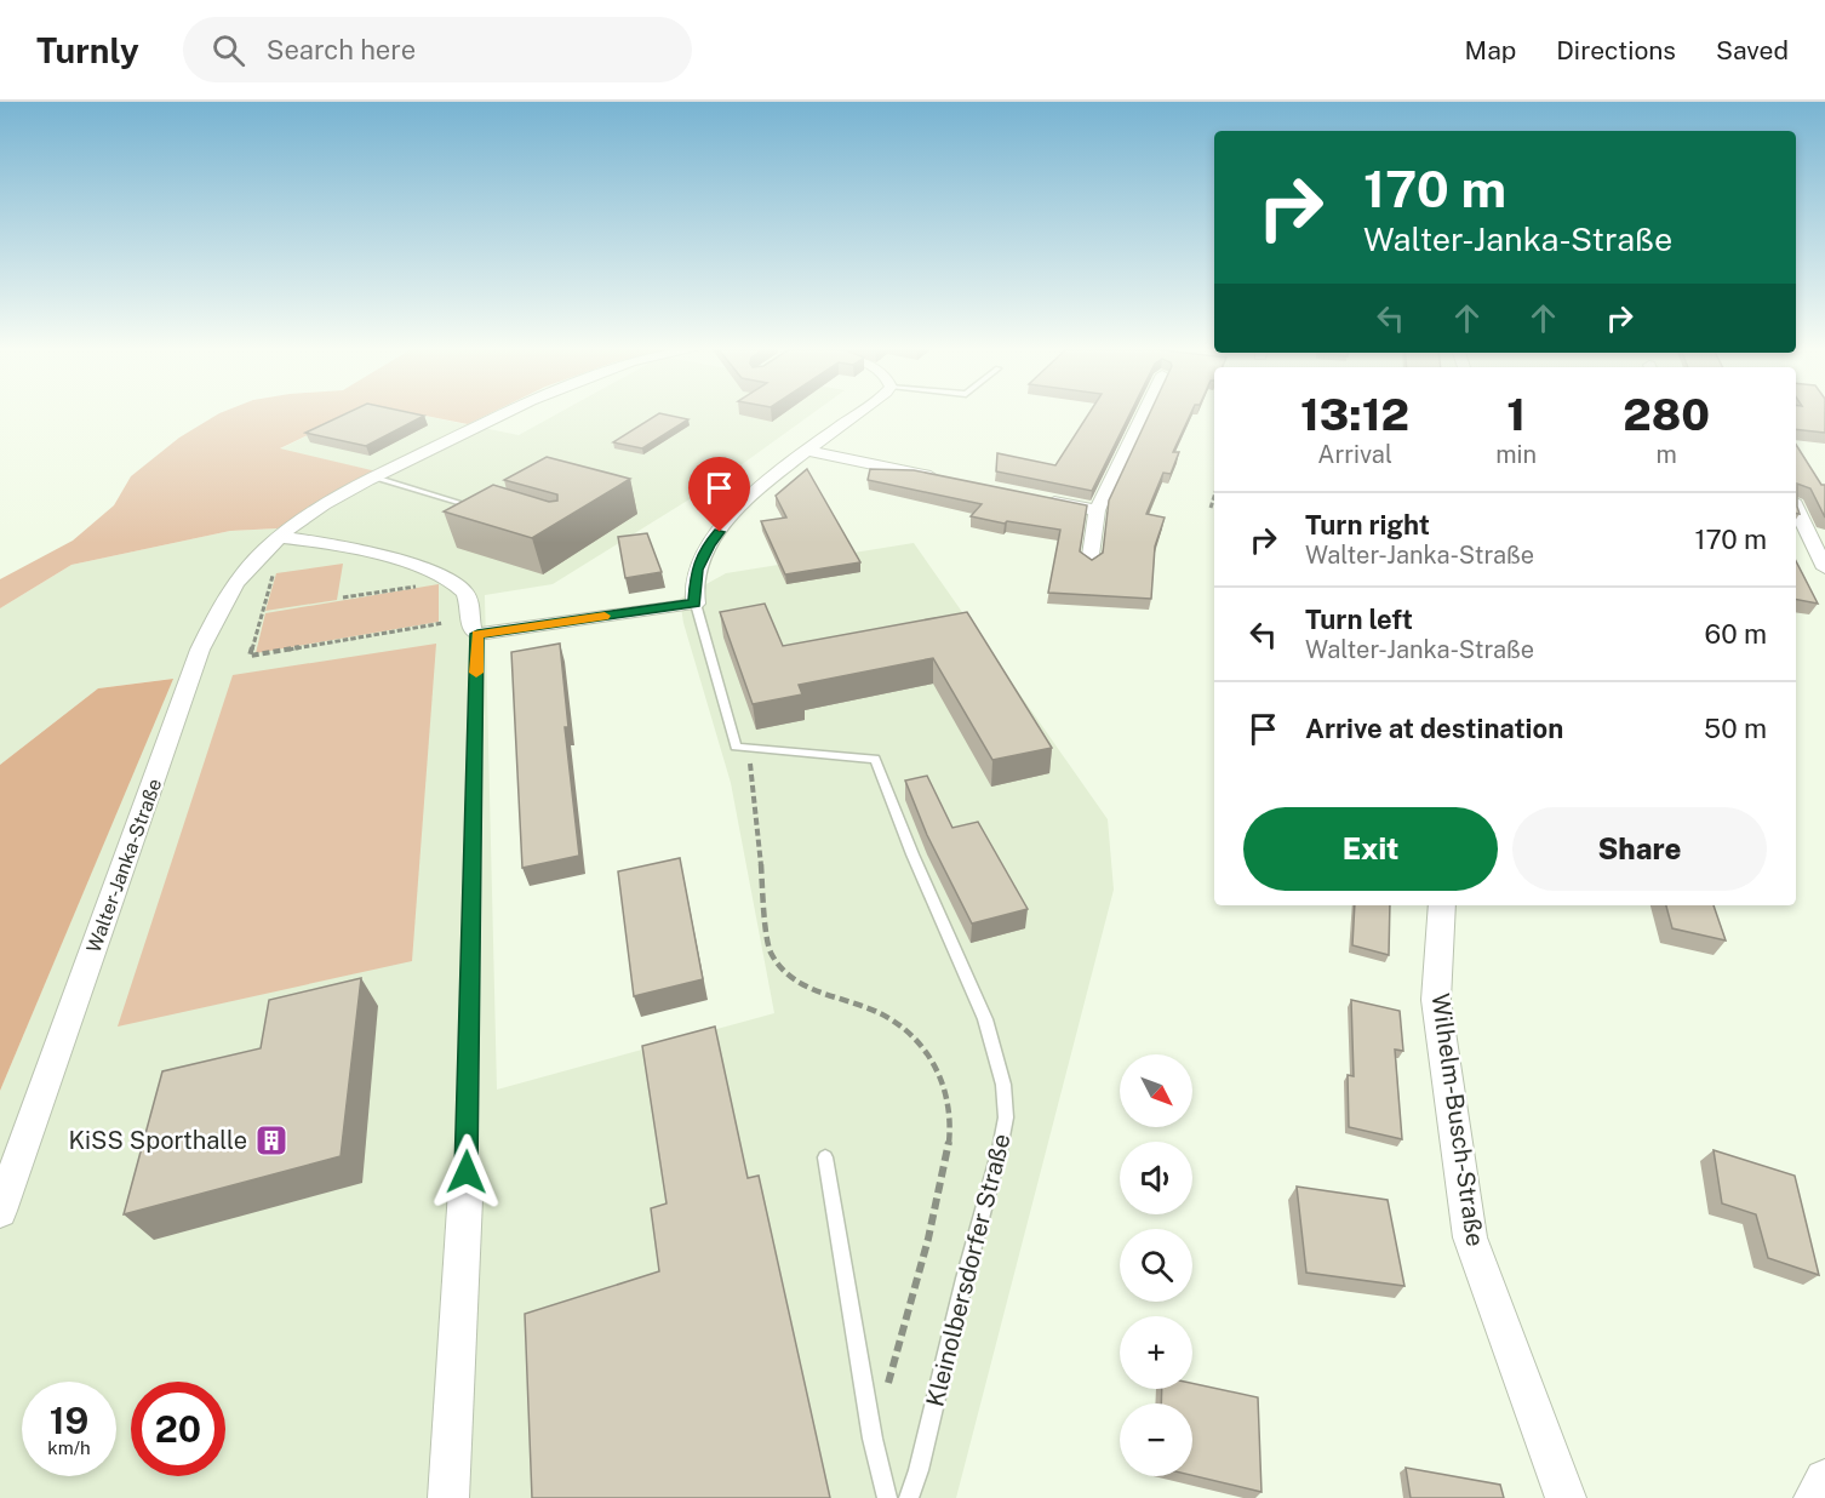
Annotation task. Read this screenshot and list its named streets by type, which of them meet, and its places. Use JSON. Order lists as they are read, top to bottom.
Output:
{
  "streets": {
    "street": ["Walter-Janka-Straße", "Wilhelm-Busch-Straße"],
    "lane": ["Kleinolbersdorfer Straße"]
  },
  "places": {
    "building": ["KiSS Sporthalle"]
  },
  "north": "bottom right",
  "page": {
    "header": "Turnly",
    "search": "Search here",
    "nav": ["Map", "Directions", "Saved"],
    "turn": ["170 m", "Walter-Janka-Straße"],
    "eta": [
      "13:12",
      "Arrival",
      "1",
      "min",
      "280",
      "m"
    ],
    "list": [
      {
        "name": "Turn right",
        "note": "Walter-Janka-Straße",
        "value": "170 m"
      },
      {
        "name": "Turn left",
        "note": "Walter-Janka-Straße",
        "value": "60 m"
      },
      {
        "name": "Arrive at destination",
        "value": "50 m"
      }
    ],
    "buttons": ["Exit", "Share"],
    "map_buttons": ["+", "−"],
    "speed": "19 km/h",
    "limit": "20"
  }
}
